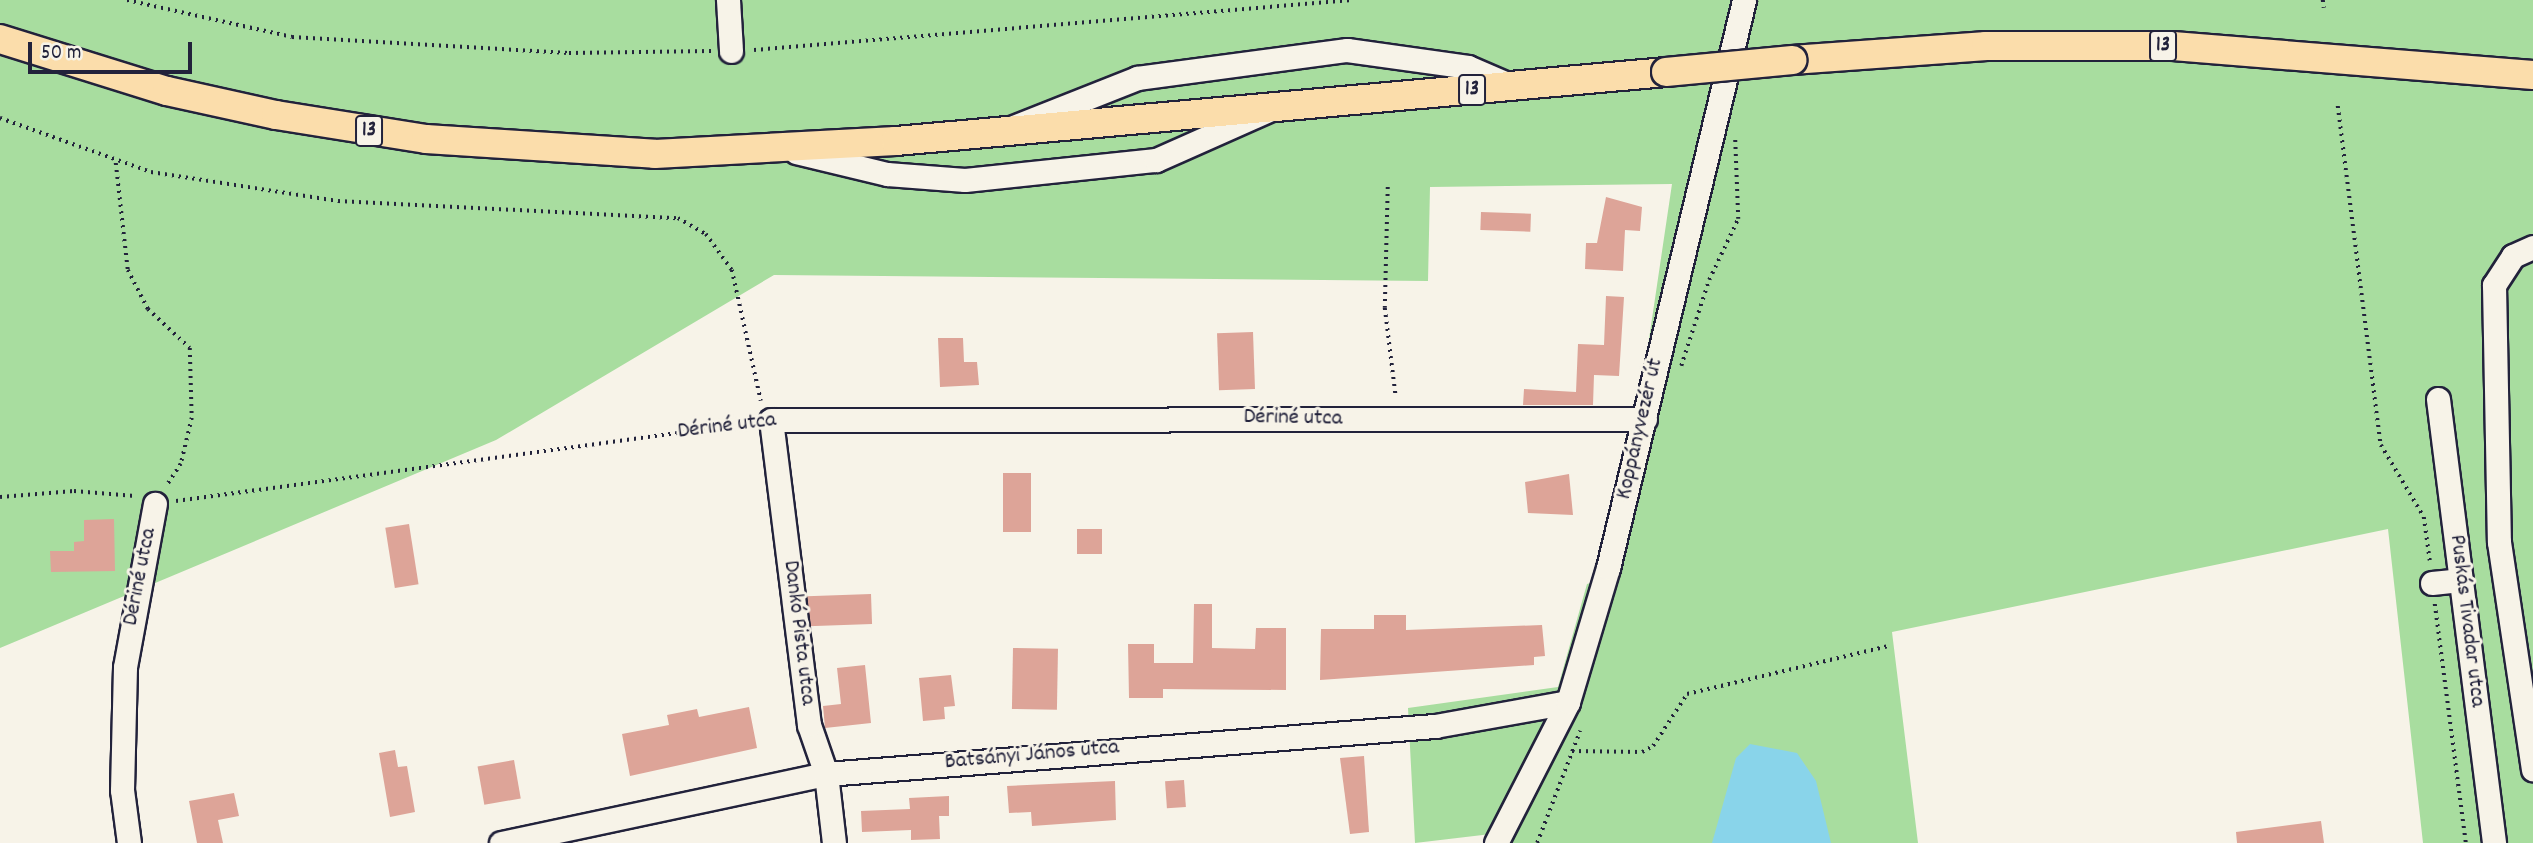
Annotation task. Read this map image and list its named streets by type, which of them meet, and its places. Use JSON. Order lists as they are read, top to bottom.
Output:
{
  "streets": {
    "main road": ["13"],
    "street": [
      "Dériné utca",
      "Koppányvezér út",
      "Puskás Tivadar utca",
      "Dankó Pista utca",
      "Batsányi János utca"
    ]
  },
  "crossings": [
    ["Dériné utca", "Koppányvezér út"],
    ["Dériné utca", "Dankó Pista utca"],
    ["Koppányvezér út", "Batsányi János utca"],
    ["Dankó Pista utca", "Batsányi János utca"]
  ],
  "scale_bar": "50 m"
}
